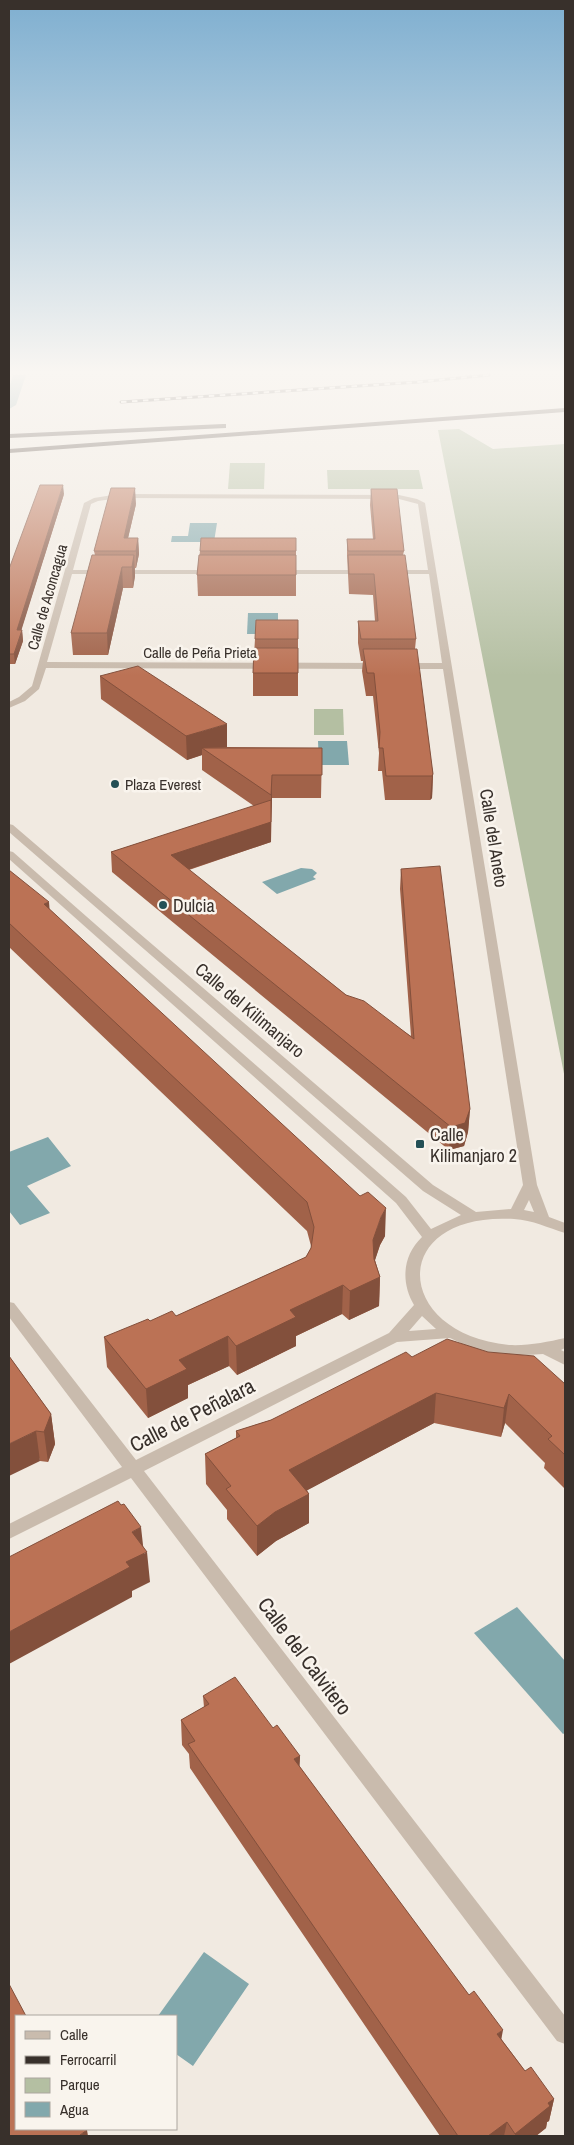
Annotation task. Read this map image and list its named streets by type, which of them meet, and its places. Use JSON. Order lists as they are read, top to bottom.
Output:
{
  "streets": {
    "street": [
      "Calle de Aconcagua",
      "Calle de Peña Prieta",
      "Calle del Aneto",
      "Calle del Kilimanjaro",
      "Calle de Peñalara",
      "Calle del Calvitero"
    ]
  },
  "crossings": [
    ["Calle de Aconcagua", "Calle de Peña Prieta"],
    ["Calle de Aconcagua", "Calle del Aneto"],
    ["Calle de Peña Prieta", "Calle del Aneto"],
    ["Calle de Peñalara", "Calle del Calvitero"]
  ],
  "places": {
    "other": ["Plaza Everest", "Dulcia"],
    "transit": ["Calle Kilimanjaro 2"]
  },
  "legend": [
    "Calle",
    "Ferrocarril",
    "Parque",
    "Agua"
  ]
}
